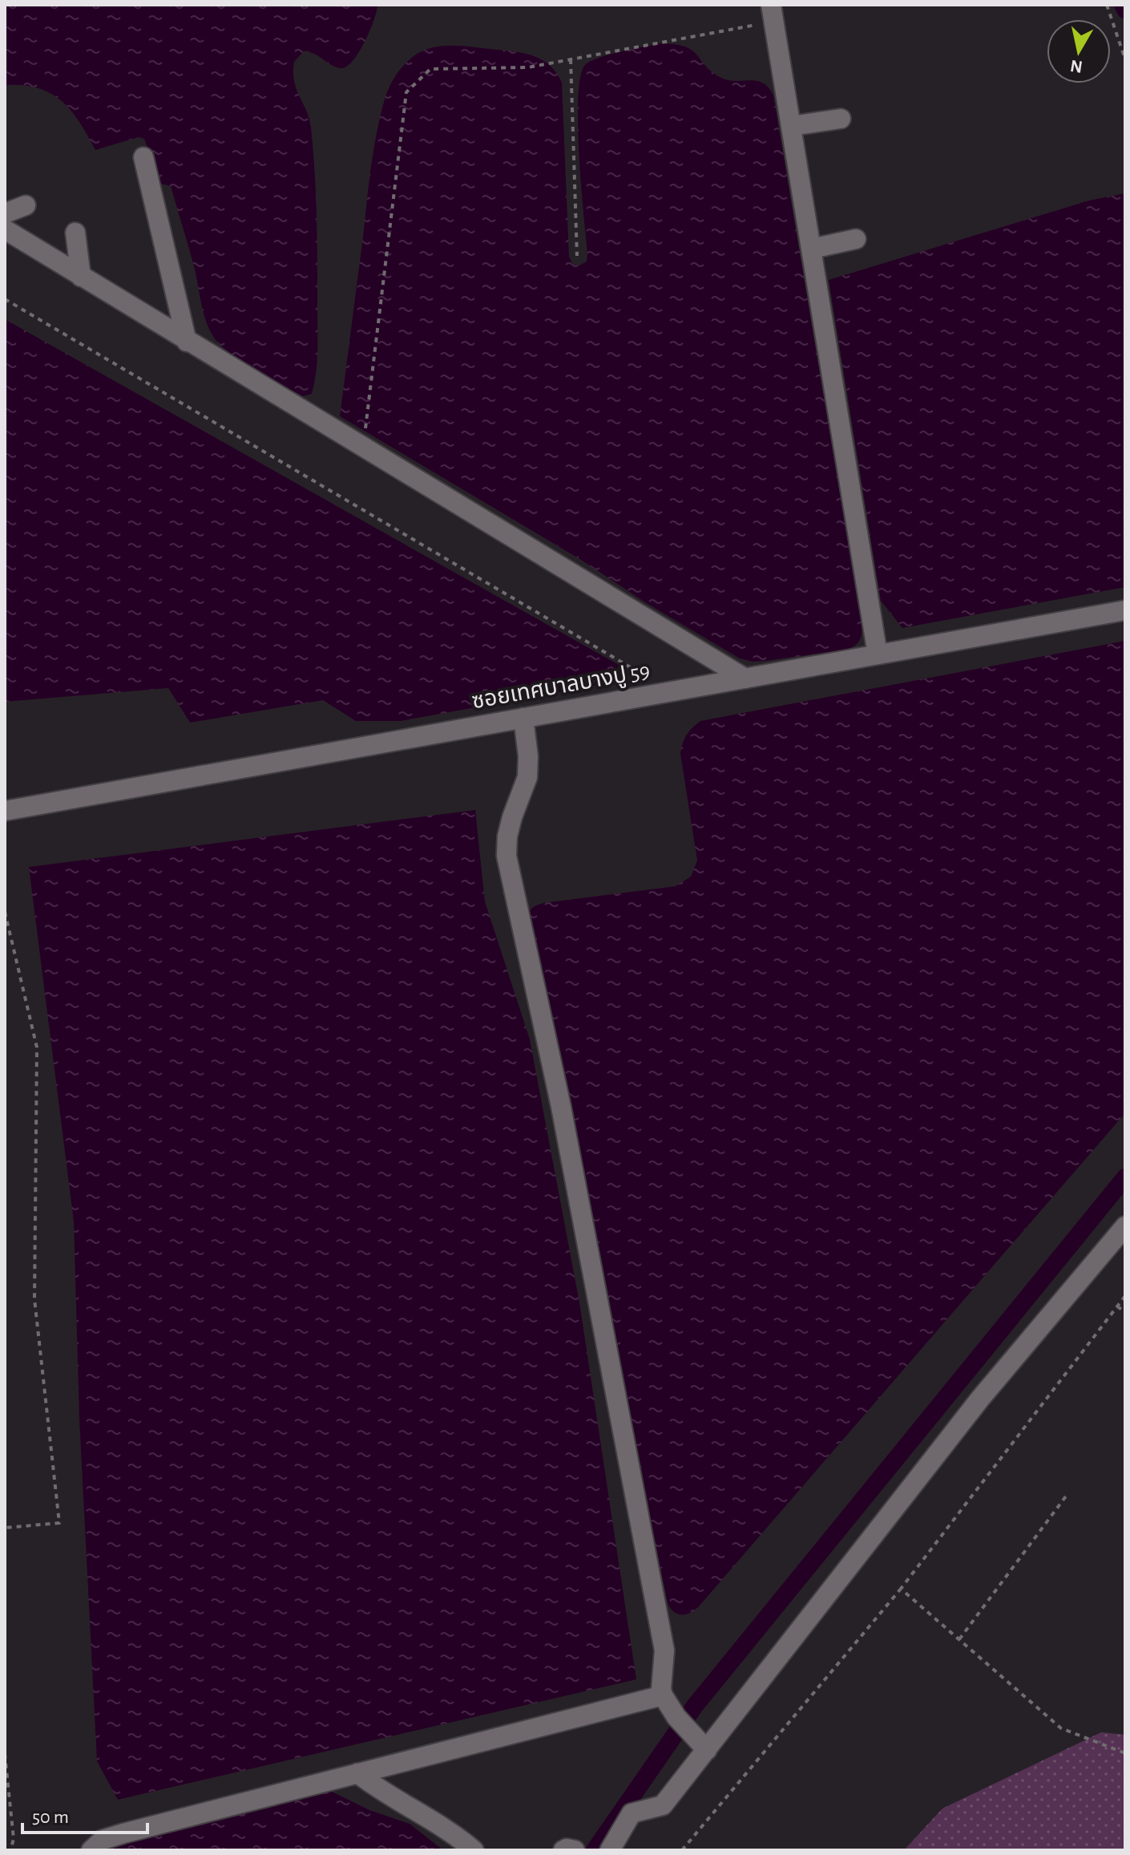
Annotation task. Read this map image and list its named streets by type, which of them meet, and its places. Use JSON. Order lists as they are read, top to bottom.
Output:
{
  "streets": {
    "street": ["ซอยเทศบาลบางปู 59"]
  },
  "scale_bar": "50 m",
  "north": "bottom"
}
